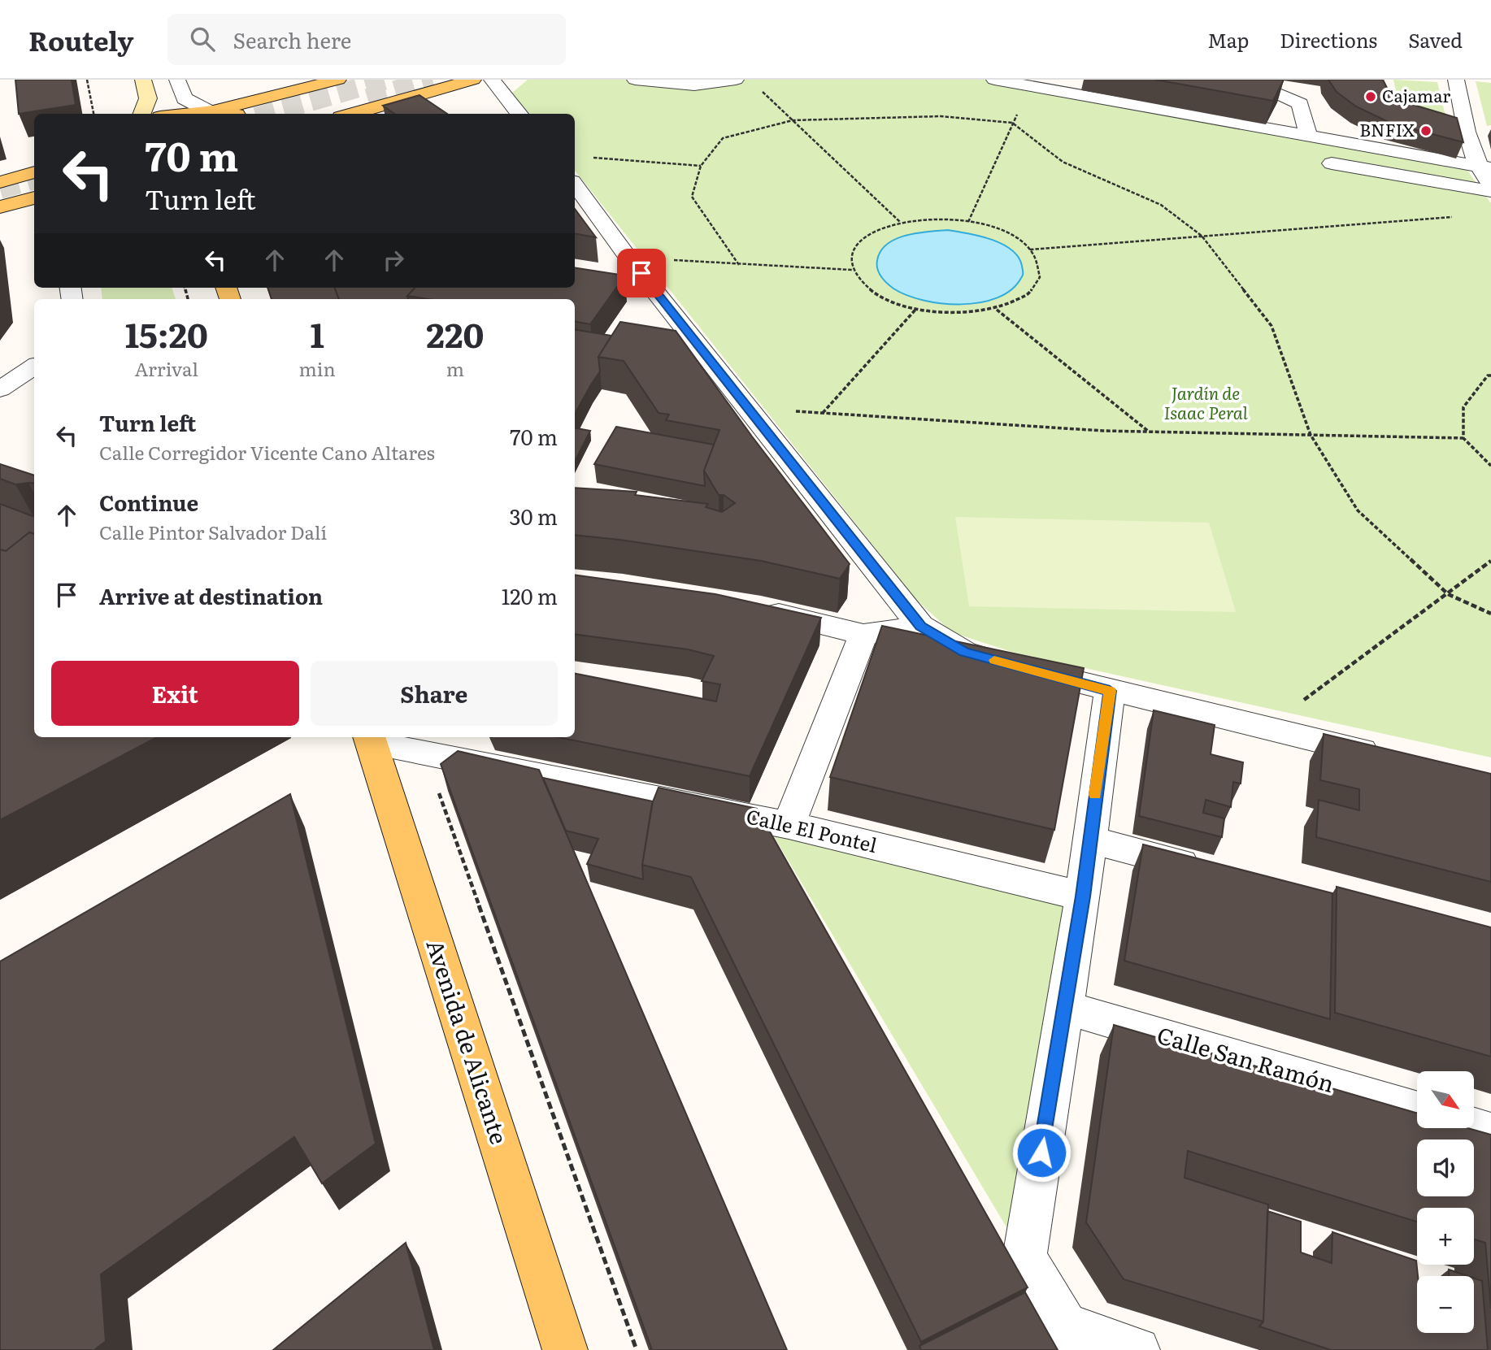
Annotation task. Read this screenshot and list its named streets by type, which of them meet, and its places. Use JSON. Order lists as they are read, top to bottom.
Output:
{
  "streets": {
    "main road": ["Avenida de Alicante"],
    "street": ["Calle El Pontel", "Calle San Ramón"]
  },
  "crossings": [
    ["Calle El Pontel", "Avenida de Alicante"]
  ],
  "parks": ["Jardín de Isaac Peral"],
  "places": ["Cajamar", "BNFIX"],
  "north": "bottom right",
  "page": {
    "header": "Routely",
    "search": "Search here",
    "nav": ["Map", "Directions", "Saved"],
    "turn": ["70 m", "Turn left"],
    "eta": [
      "15:20",
      "Arrival",
      "1",
      "min",
      "220",
      "m"
    ],
    "list": [
      {
        "name": "Turn left",
        "note": "Calle Corregidor Vicente Cano Altares",
        "value": "70 m"
      },
      {
        "name": "Continue",
        "note": "Calle Pintor Salvador Dalí",
        "value": "30 m"
      },
      {
        "name": "Arrive at destination",
        "value": "120 m"
      }
    ],
    "buttons": ["Exit", "Share"],
    "map_buttons": ["+", "−"]
  }
}
